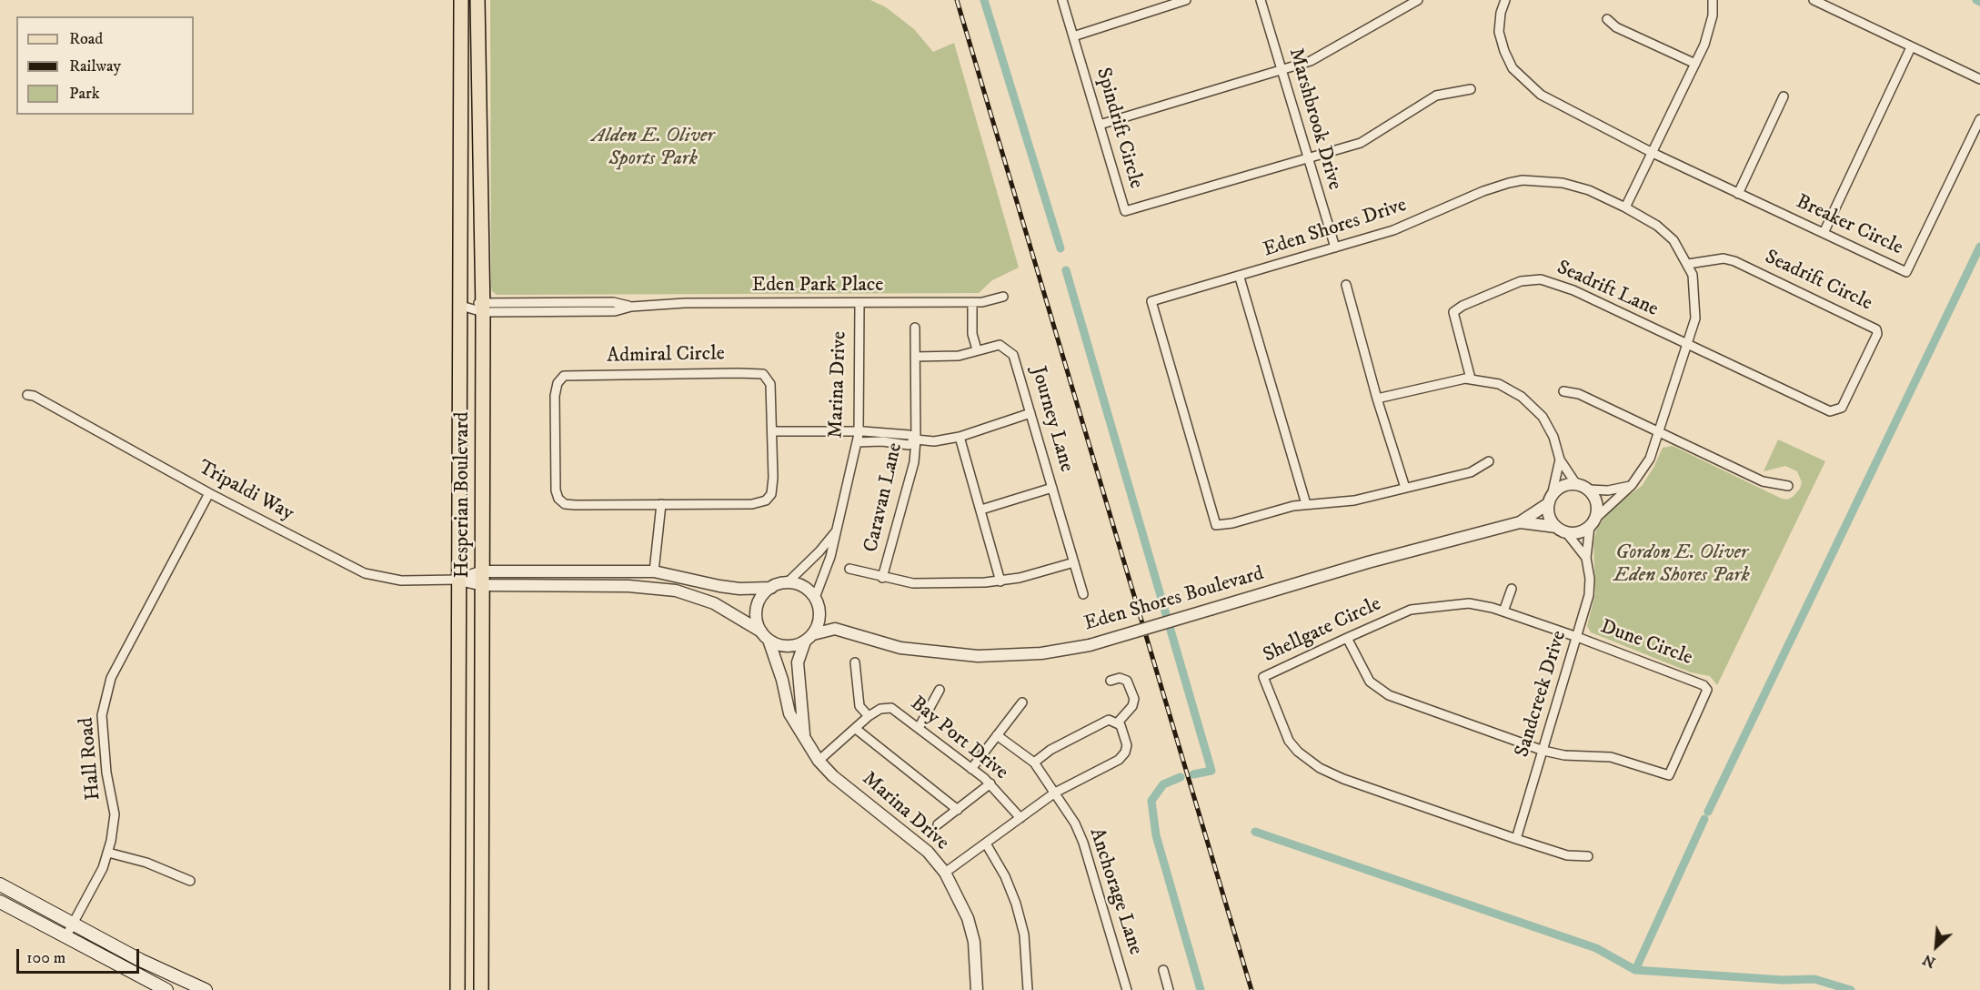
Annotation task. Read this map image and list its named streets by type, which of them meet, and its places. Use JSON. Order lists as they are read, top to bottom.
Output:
{
  "streets": {
    "main road": ["Hesperian Boulevard"],
    "street": [
      "Marshbrook Drive",
      "Spindrift Circle",
      "Breaker Circle",
      "Eden Shores Drive",
      "Seadrift Circle",
      "Eden Park Place",
      "Seadrift Lane",
      "Admiral Circle",
      "Marina Drive",
      "Journey Lane",
      "Tripaldi Way",
      "Caravan Lane",
      "Eden Shores Boulevard",
      "Shellgate Circle",
      "Dune Circle",
      "Sandcreek Drive",
      "Bay Port Drive",
      "Hall Road",
      "Anchorage Lane"
    ]
  },
  "crossings": [
    ["Marshbrook Drive", "Spindrift Circle"],
    ["Marshbrook Drive", "Eden Shores Drive"],
    ["Eden Shores Drive", "Seadrift Circle"],
    ["Eden Shores Drive", "Seadrift Lane"],
    ["Eden Shores Drive", "Eden Shores Boulevard"],
    ["Eden Shores Drive", "Sandcreek Drive"],
    ["Seadrift Circle", "Seadrift Lane"],
    ["Eden Park Place", "Marina Drive"],
    ["Eden Park Place", "Hesperian Boulevard"],
    ["Marina Drive", "Bay Port Drive"],
    ["Journey Lane", "Caravan Lane"],
    ["Tripaldi Way", "Hesperian Boulevard"],
    ["Tripaldi Way", "Hall Road"],
    ["Eden Shores Boulevard", "Sandcreek Drive"],
    ["Shellgate Circle", "Dune Circle"],
    ["Shellgate Circle", "Sandcreek Drive"],
    ["Dune Circle", "Sandcreek Drive"]
  ],
  "parks": ["Alden E. Oliver Sports Park", "Gordon E. Oliver Eden Shores Park"],
  "legend": ["Road", "Railway", "Park"],
  "scale_bar": "100 m",
  "north": "bottom left"
}
